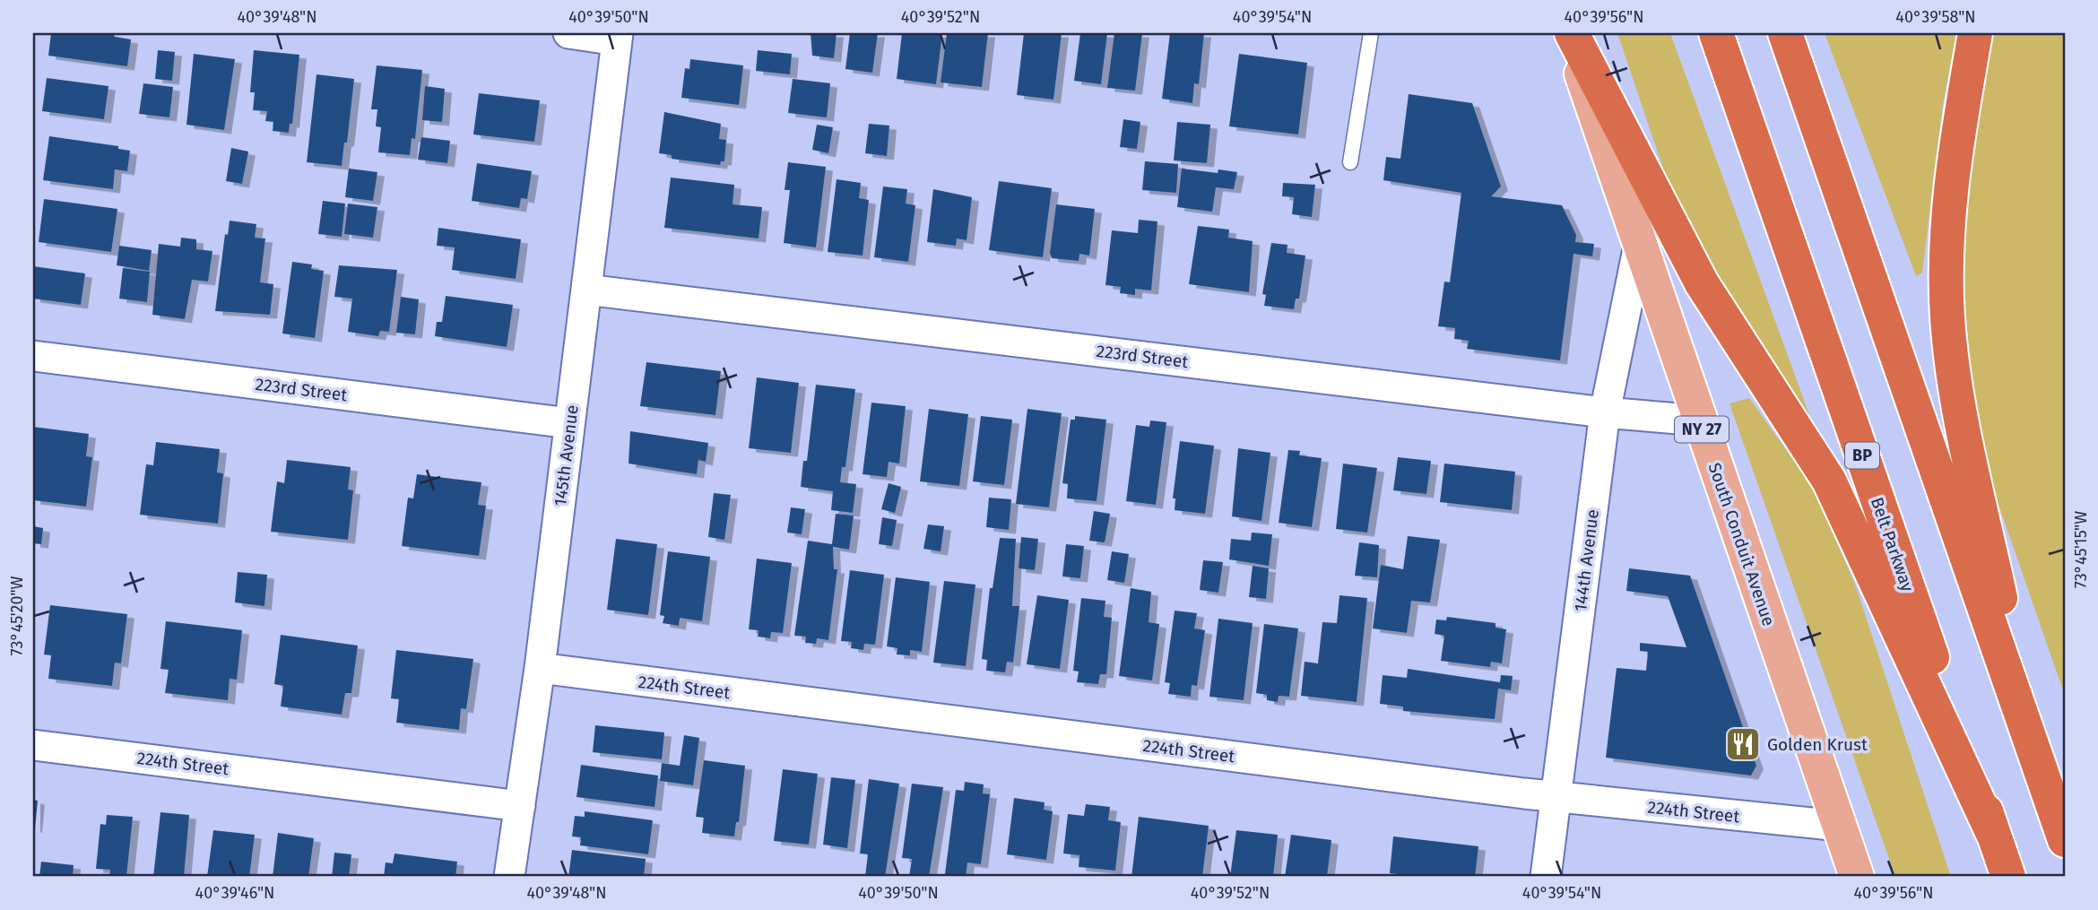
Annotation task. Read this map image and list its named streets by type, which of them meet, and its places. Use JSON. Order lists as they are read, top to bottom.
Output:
{
  "streets": {
    "highway": ["BP", "Belt Parkway"],
    "main road": ["NY 27", "South Conduit Avenue"],
    "street": [
      "223rd Street",
      "145th Avenue",
      "144th Avenue",
      "224th Street"
    ]
  },
  "crossings": [
    ["223rd Street", "145th Avenue"],
    ["223rd Street", "South Conduit Avenue"],
    ["223rd Street", "144th Avenue"],
    ["145th Avenue", "224th Street"],
    ["South Conduit Avenue", "144th Avenue"],
    ["South Conduit Avenue", "224th Street"],
    ["144th Avenue", "224th Street"]
  ],
  "places": {
    "restaurant": ["Golden Krust"]
  },
  "coordinates": [
    "40°39'48\"N",
    "40°39'50\"N",
    "40°39'52\"N",
    "40°39'54\"N",
    "40°39'56\"N",
    "40°39'58\"N",
    "73°45'15\"W",
    "73°45'20\"W",
    "40°39'46\"N"
  ]
}
